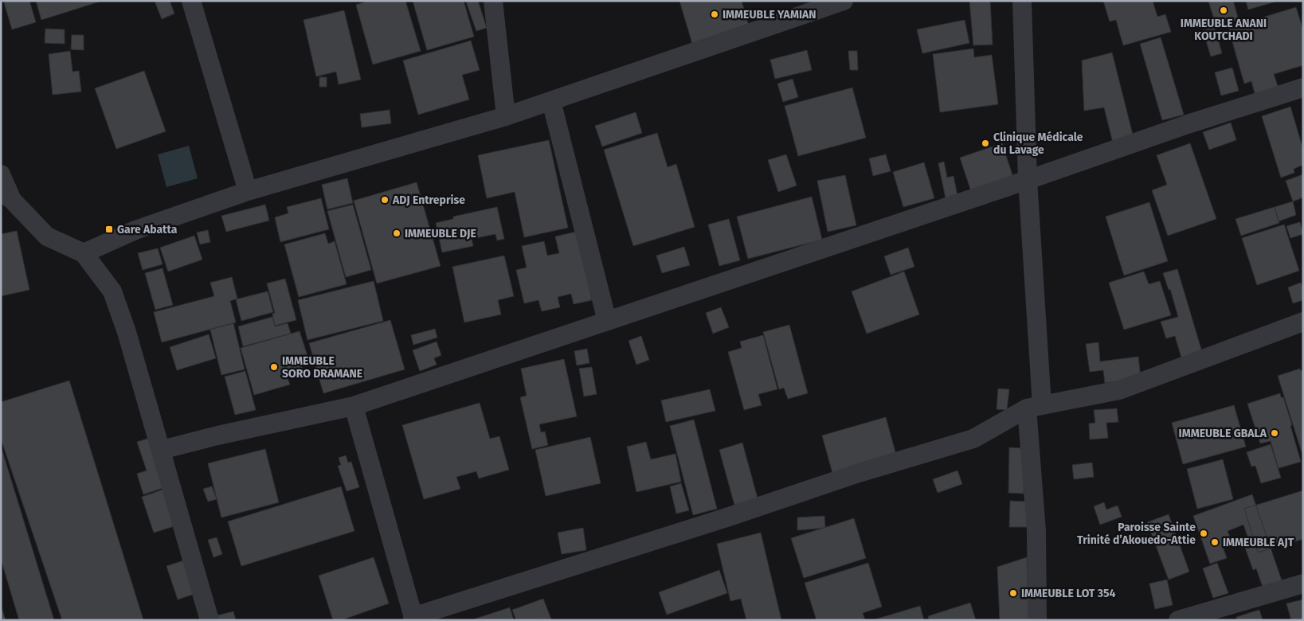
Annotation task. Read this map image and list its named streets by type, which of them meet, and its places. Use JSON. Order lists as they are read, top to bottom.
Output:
{
  "places": {
    "other": [
      "IMMEUBLE ANANI KOUTCHADI",
      "IMMEUBLE YAMIAN",
      "Clinique Médicale du Lavage",
      "ADJ Entreprise",
      "IMMEUBLE DJE",
      "IMMEUBLE SORO DRAMANE",
      "IMMEUBLE GBALA",
      "Paroisse Sainte Trinité d’Akouedo-Attie",
      "IMMEUBLE AJT",
      "IMMEUBLE LOT 354"
    ],
    "transit": ["Gare Abatta"]
  }
}
